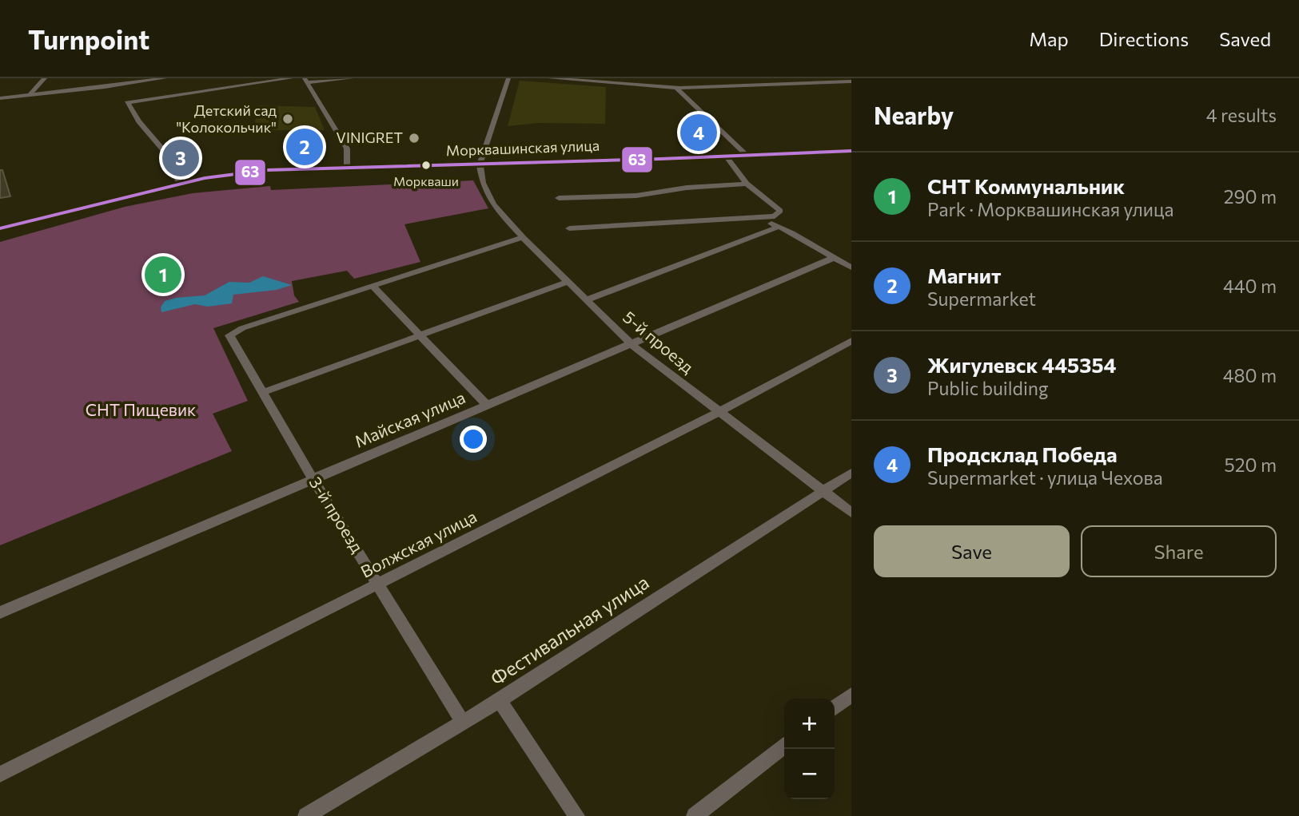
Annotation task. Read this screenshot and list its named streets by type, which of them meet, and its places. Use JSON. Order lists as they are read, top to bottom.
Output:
{
  "streets": {
    "street": [
      "Морквашинская улица",
      "5-й проезд",
      "Майская улица",
      "3-й проезд",
      "Волжская улица",
      "Фестивальная улица"
    ]
  },
  "crossings": [
    ["Морквашинская улица", "5-й проезд"],
    ["5-й проезд", "Майская улица"],
    ["5-й проезд", "Волжская улица"],
    ["5-й проезд", "Фестивальная улица"],
    ["Майская улица", "3-й проезд"],
    ["3-й проезд", "Волжская улица"],
    ["3-й проезд", "Фестивальная улица"]
  ],
  "parks": ["СНТ Пищевик"],
  "places": ["Детский сад \"Колокольчик\"", "VINIGRET", "Моркваши"],
  "lines": ["transit line 63"],
  "page": {
    "header": "Turnpoint",
    "nav": ["Map", "Directions", "Saved"],
    "heading": ["Nearby", "4 results"],
    "pins": [
      "4",
      "2",
      "3",
      "1"
    ],
    "list": [
      {
        "mark": "1",
        "name": "СНТ Коммунальник",
        "note": "Park · Морквашинская улица",
        "value": "290 m"
      },
      {
        "mark": "2",
        "name": "Магнит",
        "note": "Supermarket",
        "value": "440 m"
      },
      {
        "mark": "3",
        "name": "Жигулевск 445354",
        "note": "Public building",
        "value": "480 m"
      },
      {
        "mark": "4",
        "name": "Продсклад Победа",
        "note": "Supermarket · улица Чехова",
        "value": "520 m"
      }
    ],
    "buttons": ["Save", "Share"],
    "map_buttons": ["+", "−"]
  }
}
